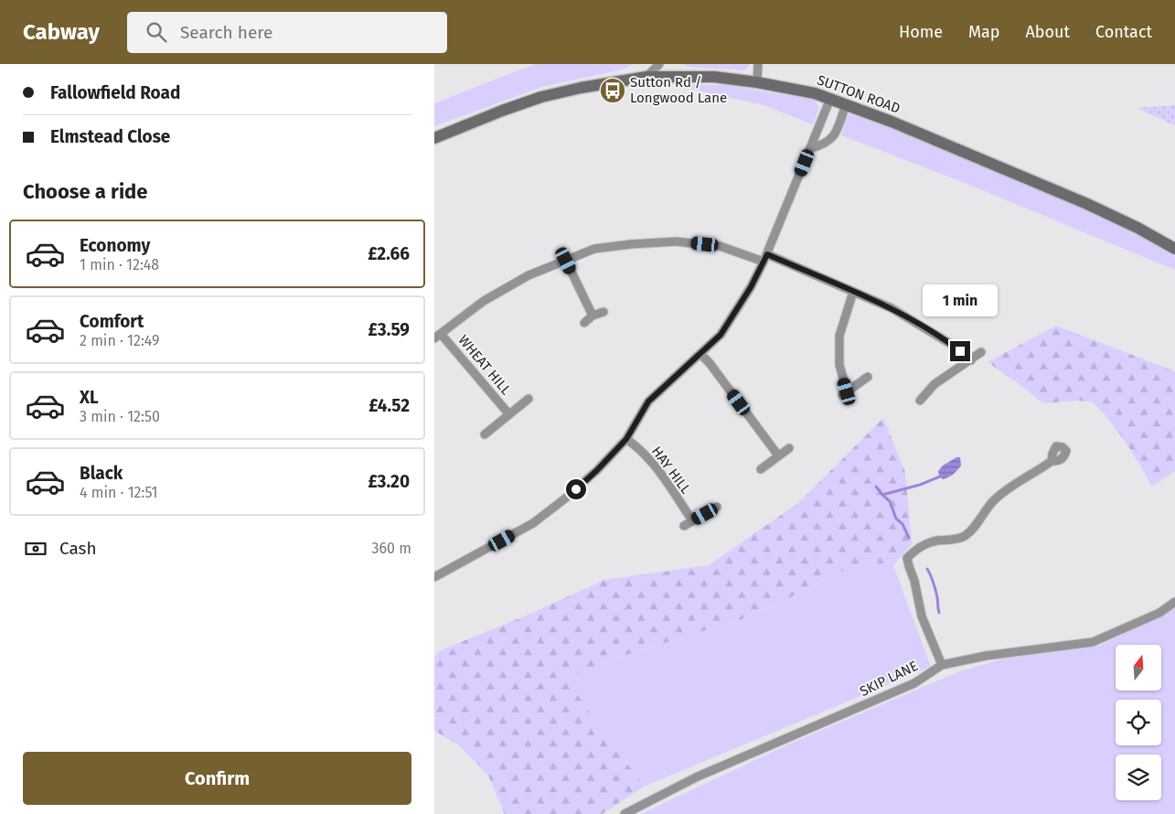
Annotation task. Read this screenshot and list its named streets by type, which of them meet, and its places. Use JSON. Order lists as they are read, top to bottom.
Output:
{
  "streets": {
    "main road": ["SUTTON ROAD"],
    "street": ["WHEAT HILL", "HAY HILL", "SKIP LANE"]
  },
  "places": {
    "bus stop": ["Sutton Rd / Longwood Lane"]
  },
  "north": "top",
  "page": {
    "header": "Cabway",
    "search": "Search here",
    "nav": [
      "Home",
      "Map",
      "About",
      "Contact"
    ],
    "banner": ["Fallowfield Road", "Elmstead Close"],
    "heading": "Choose a ride",
    "list": [
      {
        "name": "Economy",
        "note": "1 min · 12:48",
        "value": "£2.66"
      },
      {
        "name": "Comfort",
        "note": "2 min · 12:49",
        "value": "£3.59"
      },
      {
        "name": "XL",
        "note": "3 min · 12:50",
        "value": "£4.52"
      },
      {
        "name": "Black",
        "note": "4 min · 12:51",
        "value": "£3.20"
      }
    ],
    "bubble": "1 min",
    "pay": ["Cash", "360 m"],
    "buttons": "Confirm"
  }
}
